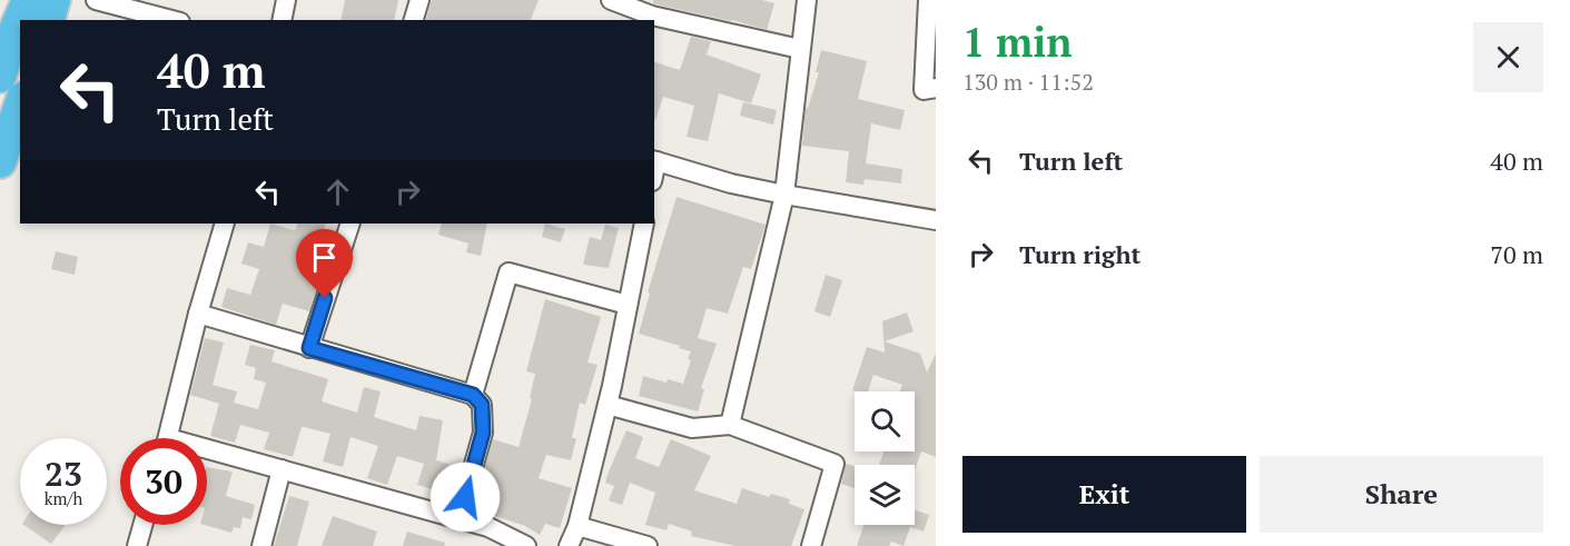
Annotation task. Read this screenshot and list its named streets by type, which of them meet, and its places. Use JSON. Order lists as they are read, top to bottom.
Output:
{
  "page": {
    "heading": ["1 min", "130 m · 11:52"],
    "turn": ["40 m", "Turn left"],
    "list": [
      {
        "name": "Turn left",
        "value": "40 m"
      },
      {
        "name": "Turn right",
        "value": "70 m"
      }
    ],
    "speed": "23 km/h",
    "limit": "30",
    "buttons": ["Exit", "Share"]
  }
}
